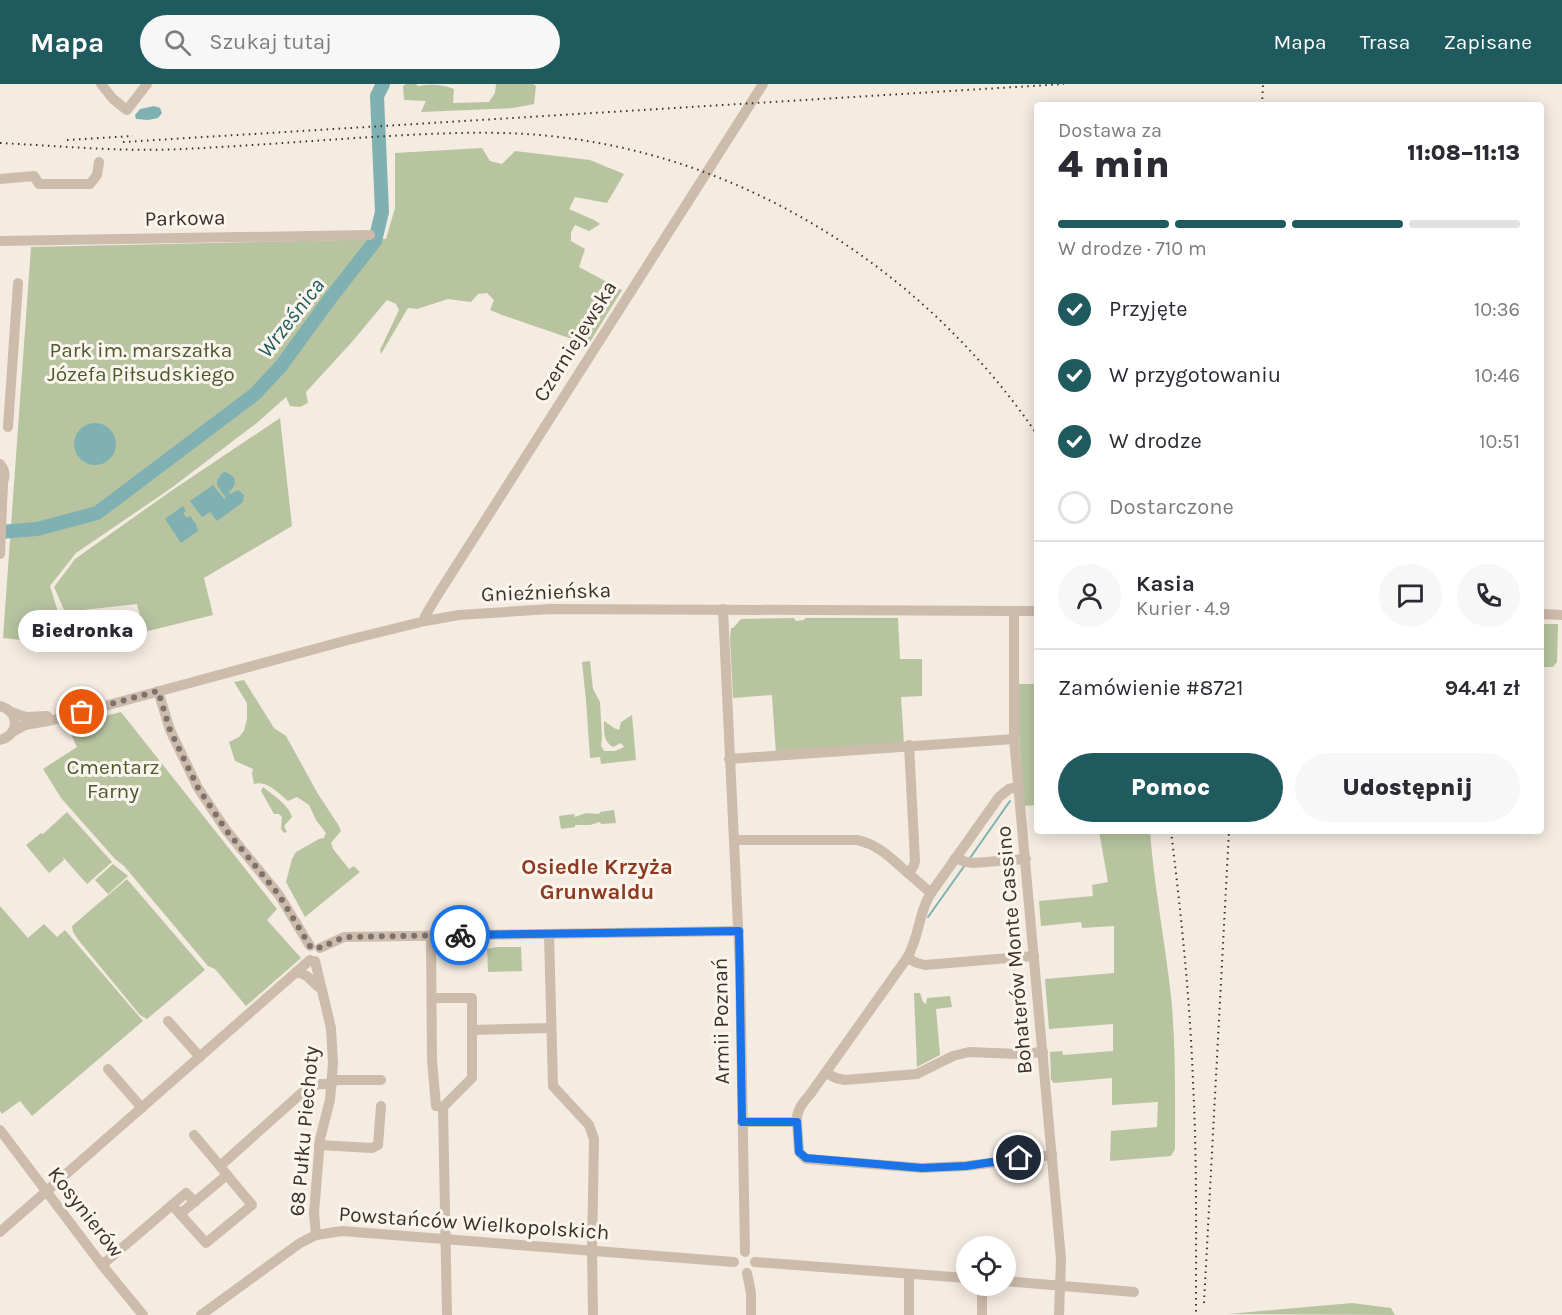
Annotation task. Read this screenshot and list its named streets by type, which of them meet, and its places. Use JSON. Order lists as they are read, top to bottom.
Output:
{
  "streets": {
    "street": [
      "Parkowa",
      "Czerniejewska",
      "Gnieźnieńska",
      "Bohaterów Monte Cassino",
      "Armii Poznań",
      "68 Pułku Piechoty",
      "Kosynierów",
      "Powstańców Wielkopolskich"
    ]
  },
  "crossings": [
    ["Czerniejewska", "Gnieźnieńska"],
    ["Gnieźnieńska", "Bohaterów Monte Cassino"],
    ["Gnieźnieńska", "Armii Poznań"],
    ["Armii Poznań", "Powstańców Wielkopolskich"],
    ["68 Pułku Piechoty", "Powstańców Wielkopolskich"]
  ],
  "districts": ["Osiedle Krzyża Grunwaldu"],
  "water": ["Wrześnica"],
  "parks": ["Park im. marszałka Józefa Piłsudskiego", "Cmentarz Farny"],
  "places": ["Biedronka"],
  "page": {
    "header": "Mapa",
    "search": "Szukaj tutaj",
    "nav": ["Mapa", "Trasa", "Zapisane"],
    "heading": ["4 min", "Dostawa za", "11:08–11:13"],
    "panel": [
      "Kasia",
      "Kurier · 4.9",
      "Zamówienie #8721",
      "94.41 zł"
    ],
    "bar": "W drodze · 710 m",
    "list": [
      ["Przyjęte", "10:36"],
      ["W przygotowaniu", "10:46"],
      ["W drodze", "10:51"],
      "Dostarczone"
    ],
    "bubble": "Biedronka",
    "buttons": ["Pomoc", "Udostępnij"]
  }
}
